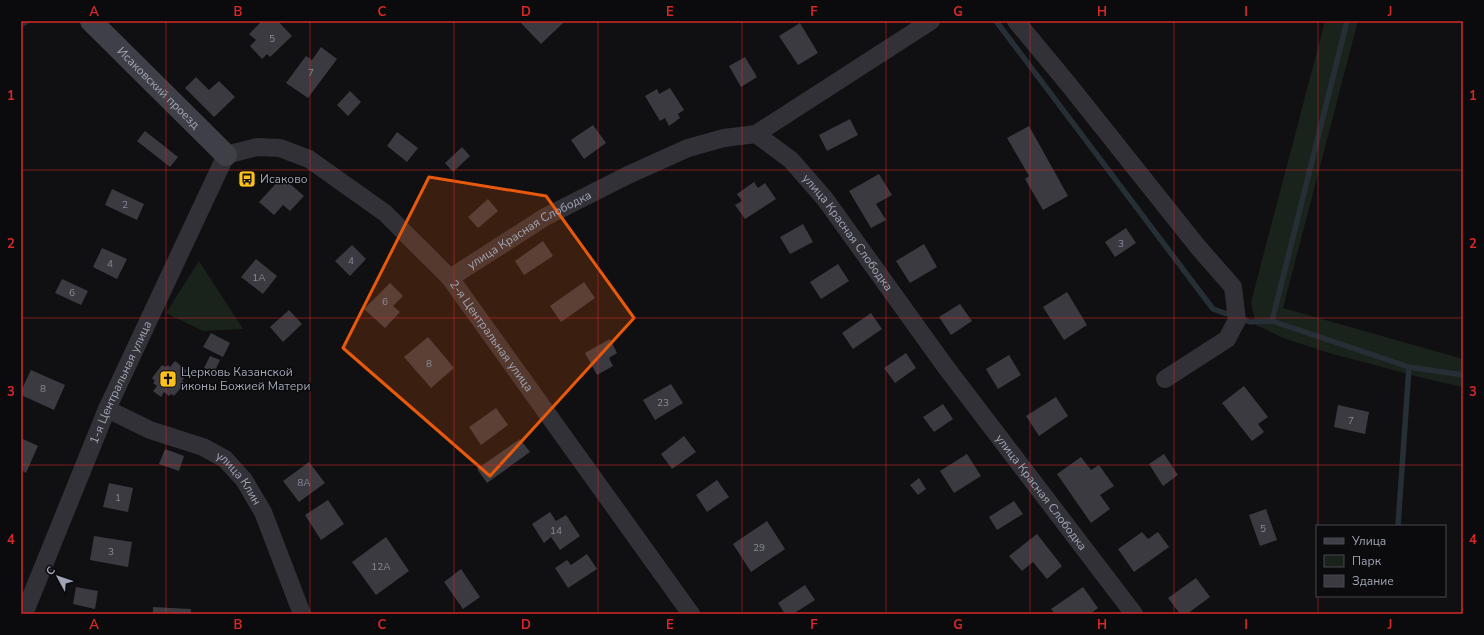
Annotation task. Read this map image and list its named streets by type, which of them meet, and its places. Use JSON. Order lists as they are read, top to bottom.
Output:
{
  "streets": {
    "street": [
      "Исаковский проезд",
      "улица Красная Слободка",
      "2-я Центральная улица",
      "1-я Центральная улица",
      "улица Клин"
    ]
  },
  "crossings": [
    ["Исаковский проезд", "2-я Центральная улица"],
    ["Исаковский проезд", "1-я Центральная улица"],
    ["улица Красная Слободка", "2-я Центральная улица"],
    ["2-я Центральная улица", "1-я Центральная улица"],
    ["1-я Центральная улица", "улица Клин"]
  ],
  "places": {
    "bus stop": ["Исаково"],
    "church": ["Церковь Казанской иконы Божией Матери"]
  },
  "house_numbers": [
    "5",
    "7",
    "2",
    "3",
    "4",
    "4",
    "1А",
    "6",
    "6",
    "8",
    "8",
    "23",
    "7",
    "8А",
    "1",
    "5",
    "14",
    "29",
    "3",
    "12А"
  ],
  "legend": ["Улица", "Парк", "Здание"],
  "north": "top left",
  "grid": {
    "columns": [
      "A",
      "B",
      "C",
      "D",
      "E",
      "F",
      "G",
      "H",
      "I",
      "J"
    ],
    "rows": [
      "1",
      "2",
      "3",
      "4"
    ]
  }
}
